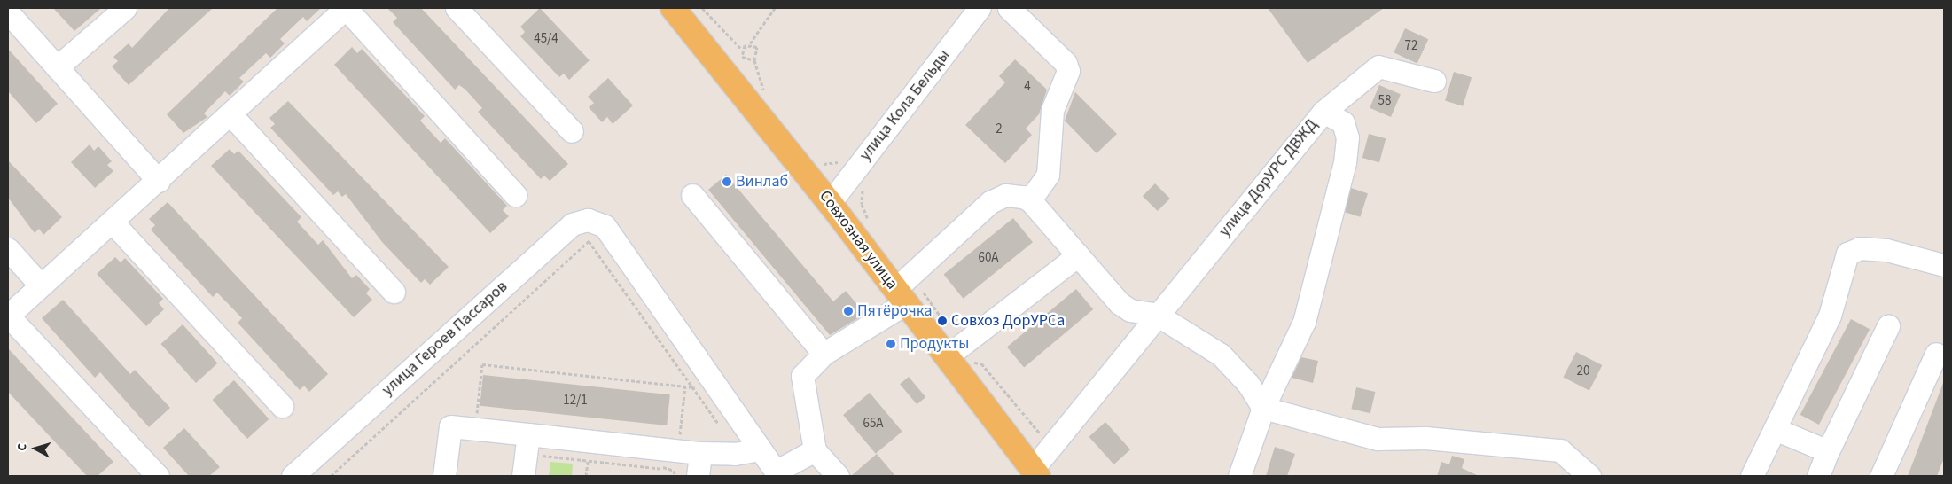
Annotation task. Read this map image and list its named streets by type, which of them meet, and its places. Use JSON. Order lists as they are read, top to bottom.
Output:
{
  "streets": {
    "main road": ["Совхозная улица"],
    "street": ["улица Кола Бельды", "улица ДорУРС ДВЖД", "улица Героев Пассаров"]
  },
  "crossings": [
    ["улица Кола Бельды", "Совхозная улица"],
    ["улица ДорУРС ДВЖД", "Совхозная улица"]
  ],
  "places": [
    "Винлаб",
    "Пятёрочка",
    "Совхоз ДорУPCа",
    "Продукты"
  ],
  "house_numbers": [
    "45/4",
    "72",
    "4",
    "58",
    "2",
    "60А",
    "20",
    "12/1",
    "65А"
  ],
  "north": "left"
}
